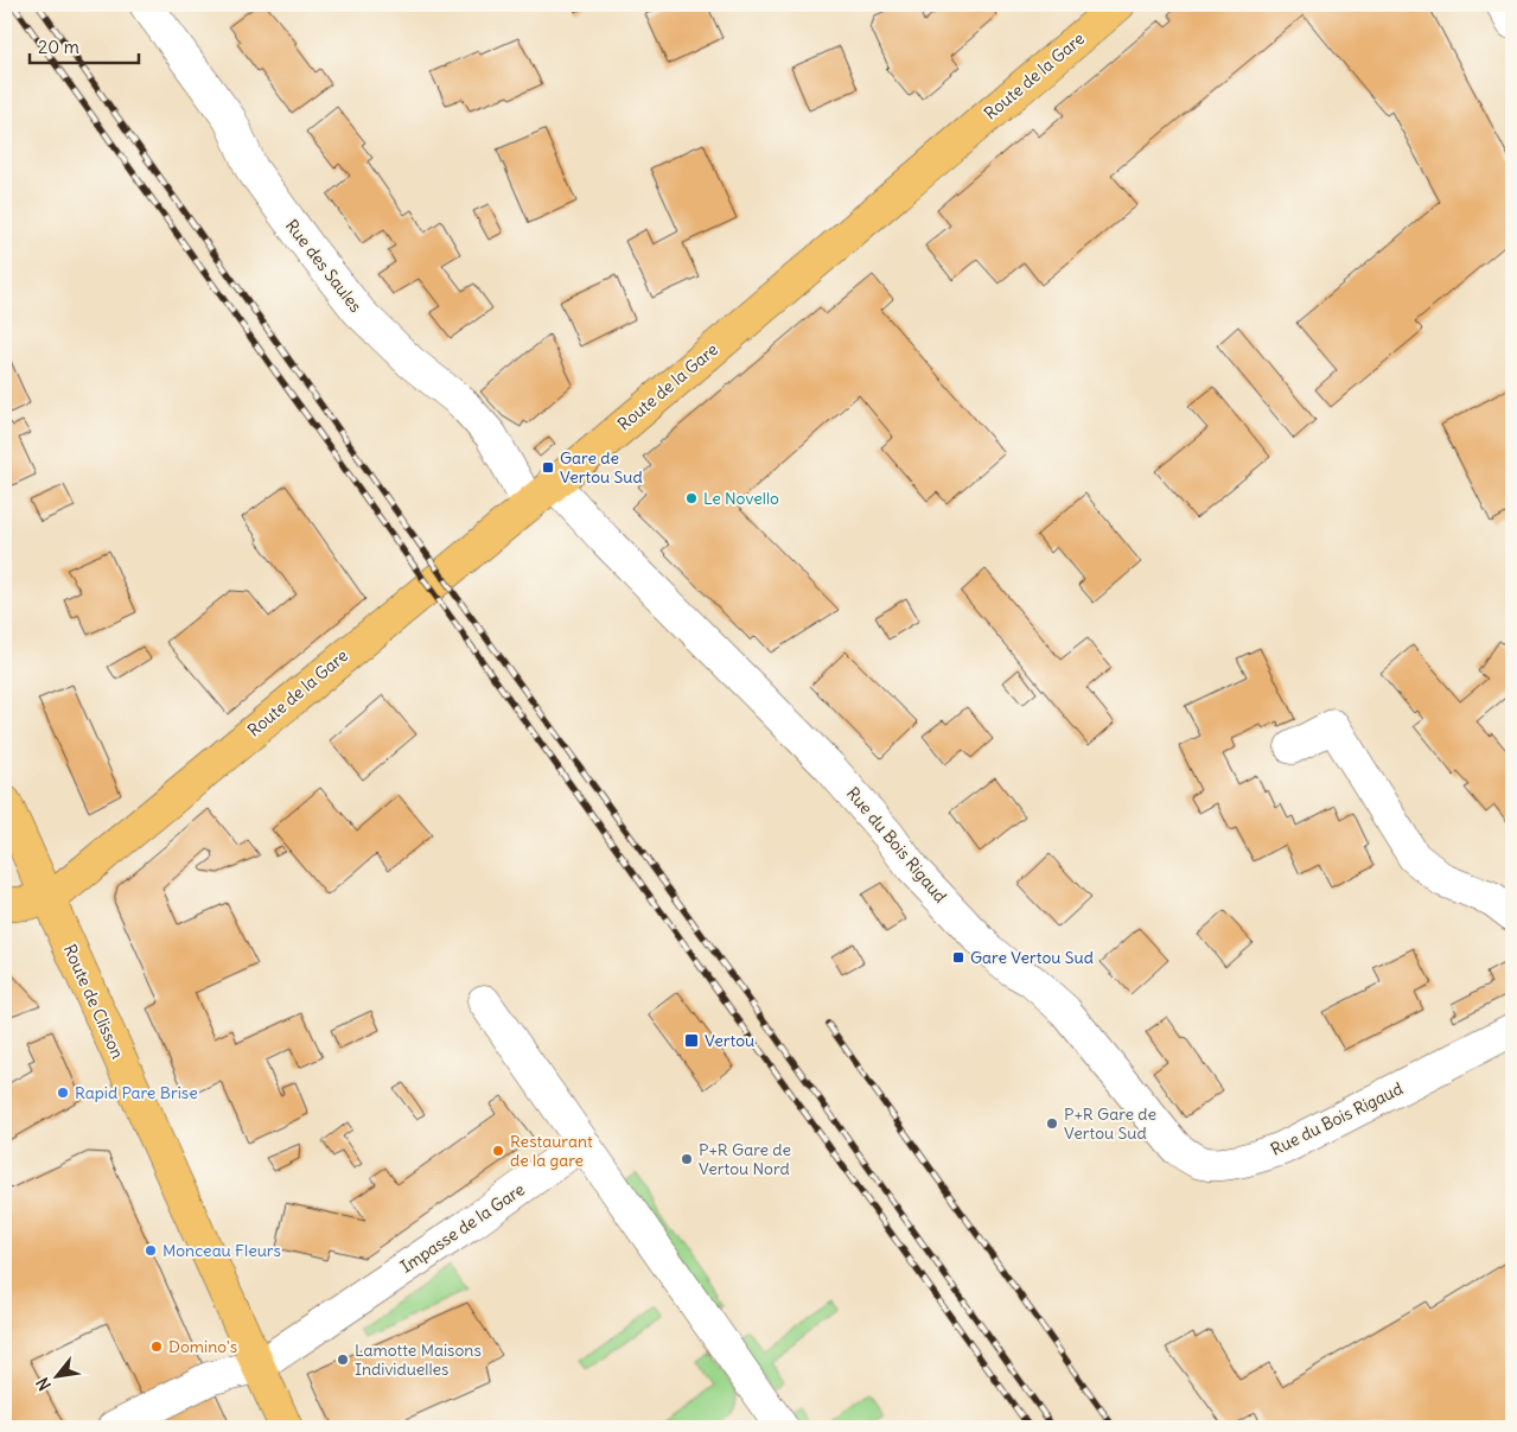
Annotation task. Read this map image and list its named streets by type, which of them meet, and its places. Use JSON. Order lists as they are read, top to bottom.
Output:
{
  "streets": {
    "main road": ["Route de la Gare", "Route de Clisson"],
    "street": ["Rue des Saules", "Rue du Bois Rigaud", "Impasse de la Gare"]
  },
  "crossings": [
    ["Route de la Gare", "Rue des Saules"],
    ["Route de la Gare", "Rue du Bois Rigaud"],
    ["Route de la Gare", "Route de Clisson"],
    ["Rue des Saules", "Rue du Bois Rigaud"],
    ["Route de Clisson", "Impasse de la Gare"]
  ],
  "places": {
    "transit": ["Gare de Vertou Sud", "Gare Vertou Sud", "Vertou"],
    "other": [
      "Le Novello",
      "Rapid Pare Brise",
      "P+R Gare de Vertou Sud",
      "Restaurant de la gare",
      "P+R Gare de Vertou Nord",
      "Monceau Fleurs",
      "Domino's",
      "Lamotte Maisons Individuelles"
    ]
  },
  "scale_bar": "20 m",
  "north": "bottom left"
}
